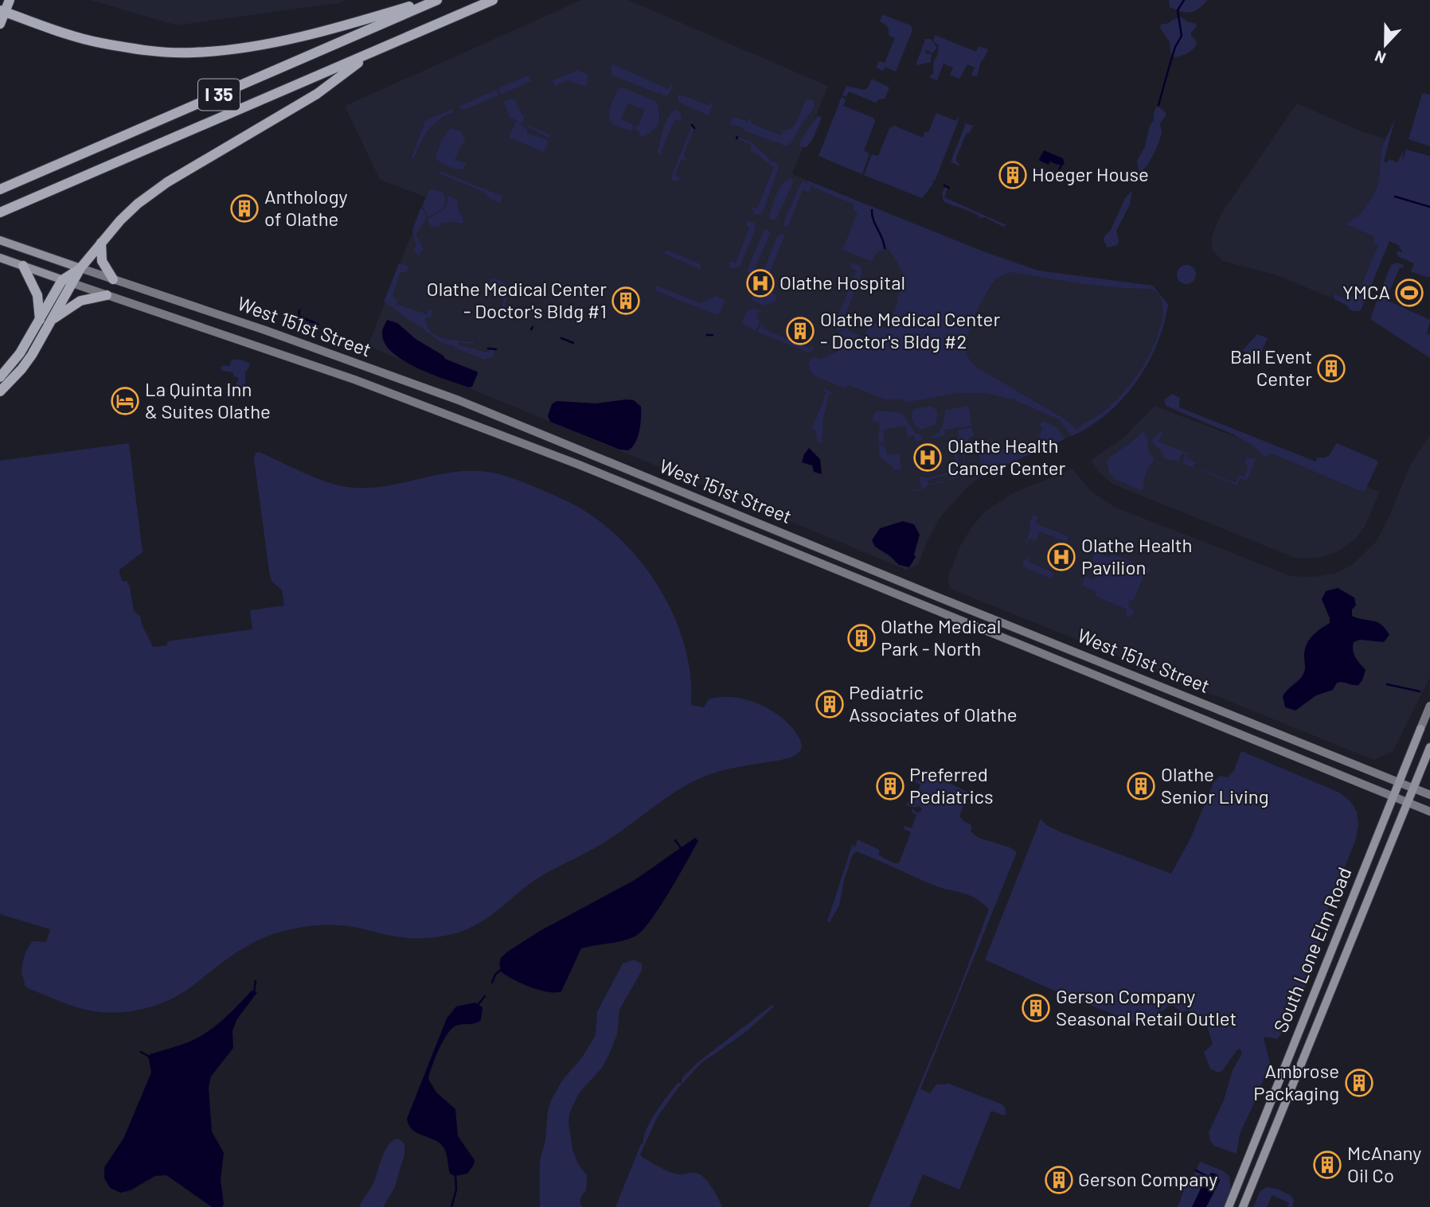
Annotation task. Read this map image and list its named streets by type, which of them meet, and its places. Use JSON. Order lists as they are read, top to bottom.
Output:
{
  "streets": {
    "highway": ["I 35"],
    "main road": ["West 151st Street", "South Lone Elm Road"]
  },
  "crossings": [
    ["West 151st Street", "South Lone Elm Road"]
  ],
  "places": {
    "building": [
      "Hoeger House",
      "Anthology of Olathe",
      "Olathe Medical Center - Doctor's Bldg #1",
      "Olathe Medical Center - Doctor's Bldg #2",
      "Ball Event Center",
      "Olathe Medical Park - North",
      "Pediatric Associates of Olathe",
      "Preferred Pediatrics",
      "Olathe Senior Living",
      "Gerson Company Seasonal Retail Outlet",
      "Ambrose Packaging",
      "McAnany Oil Co",
      "Gerson Company"
    ],
    "hospital": ["Olathe Hospital", "Olathe Health Cancer Center", "Olathe Health Pavilion"],
    "sports": ["YMCA"],
    "hotel": ["La Quinta Inn & Suites Olathe"]
  },
  "north": "bottom"
}
